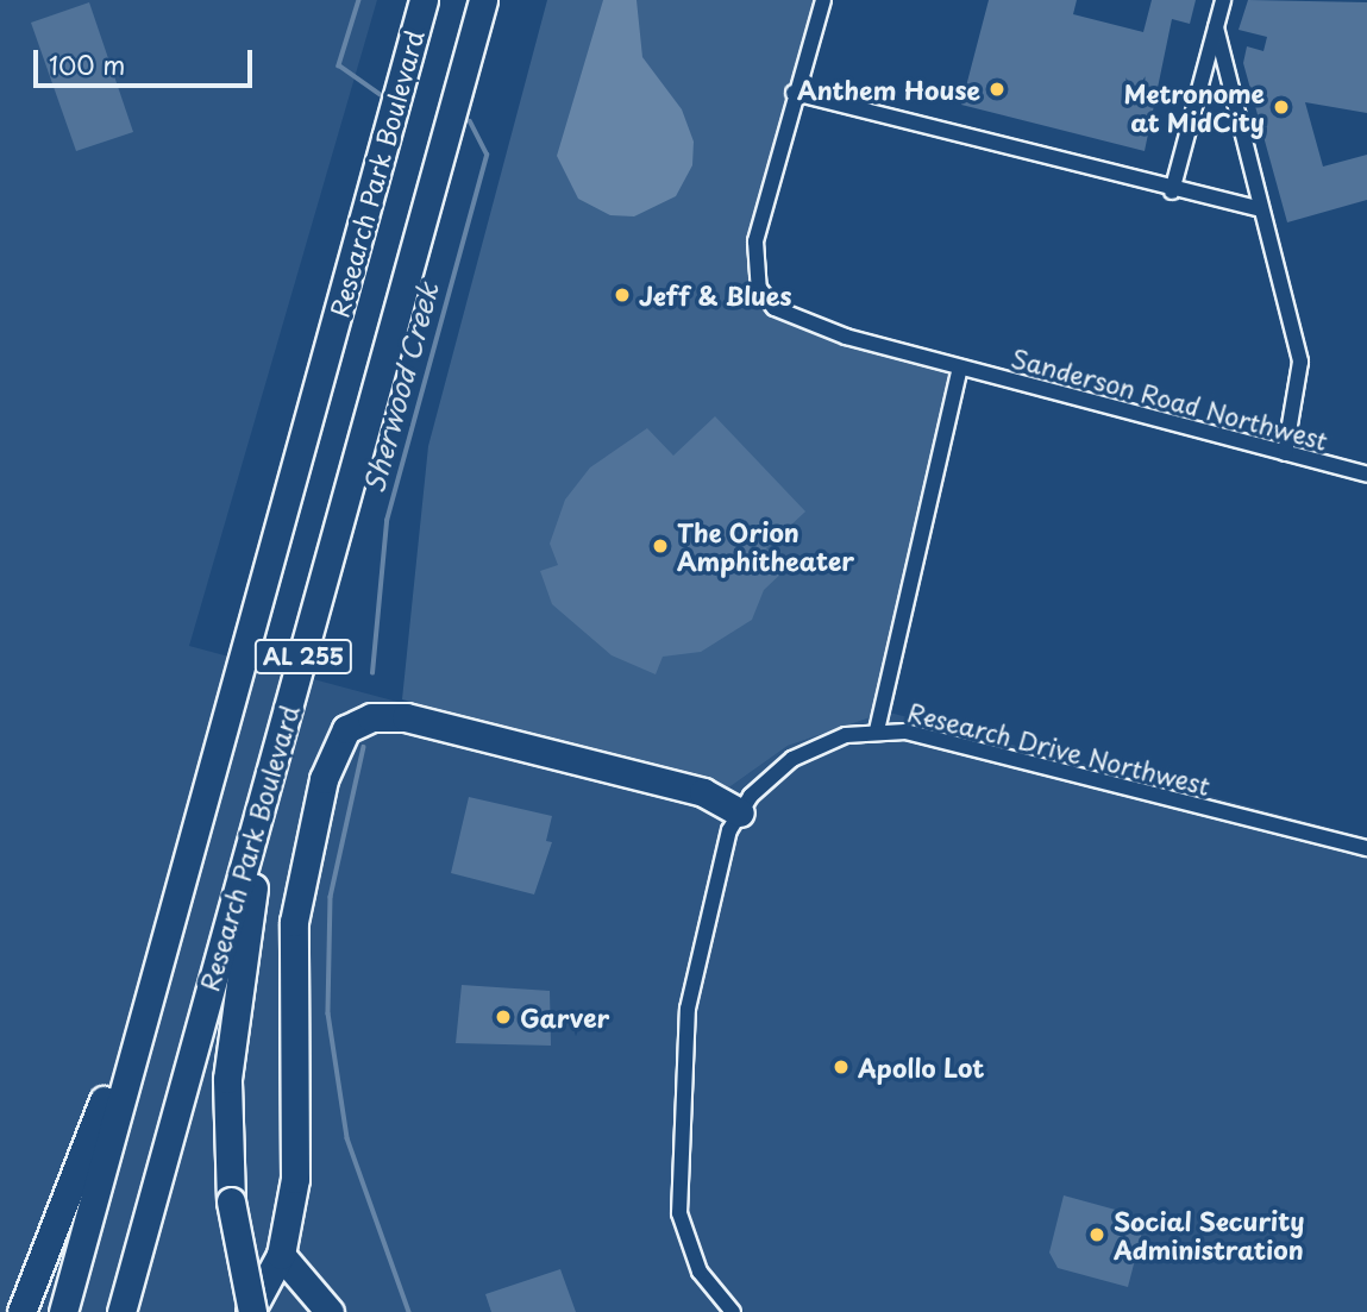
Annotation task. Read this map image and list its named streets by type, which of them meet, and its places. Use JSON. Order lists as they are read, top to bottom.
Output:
{
  "streets": {
    "highway": ["Research Park Boulevard", "AL 255"],
    "street": ["Sanderson Road Northwest", "Research Drive Northwest"]
  },
  "water": ["Sherwood Creek"],
  "places": [
    "Anthem House",
    "Metronome at MidCity",
    "Jeff & Blues",
    "The Orion Amphitheater",
    "Garver",
    "Apollo Lot",
    "Social Security Administration"
  ],
  "scale_bar": "100 m"
}
